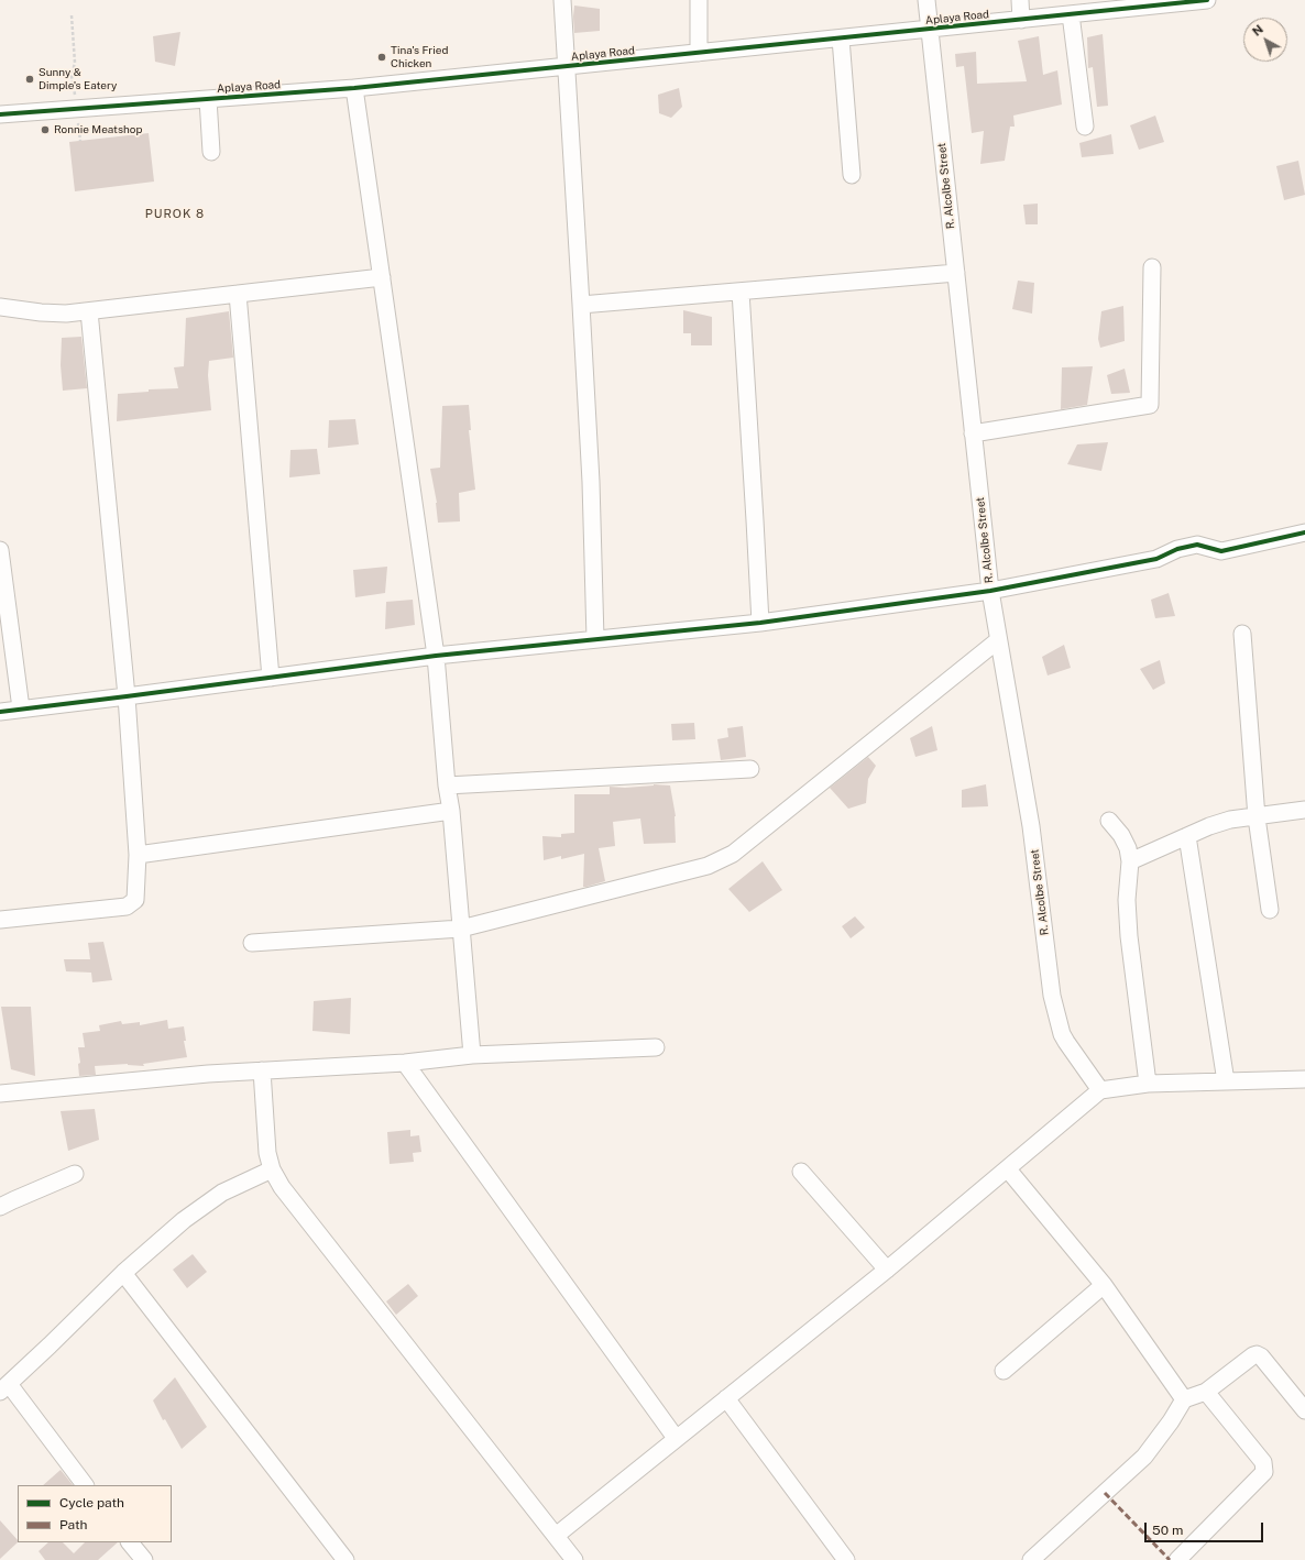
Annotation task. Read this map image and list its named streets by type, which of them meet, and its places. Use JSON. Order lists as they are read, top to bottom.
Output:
{
  "streets": {
    "street": ["Aplaya Road", "R. Alcolbe Street"]
  },
  "crossings": [
    ["Aplaya Road", "R. Alcolbe Street"]
  ],
  "districts": ["PUROK 8"],
  "places": ["Tina's Fried Chicken", "Sunny & Dimple's Eatery", "Ronnie Meatshop"],
  "legend": ["Cycle path", "Path"],
  "scale_bar": "50 m",
  "north": "top left"
}
